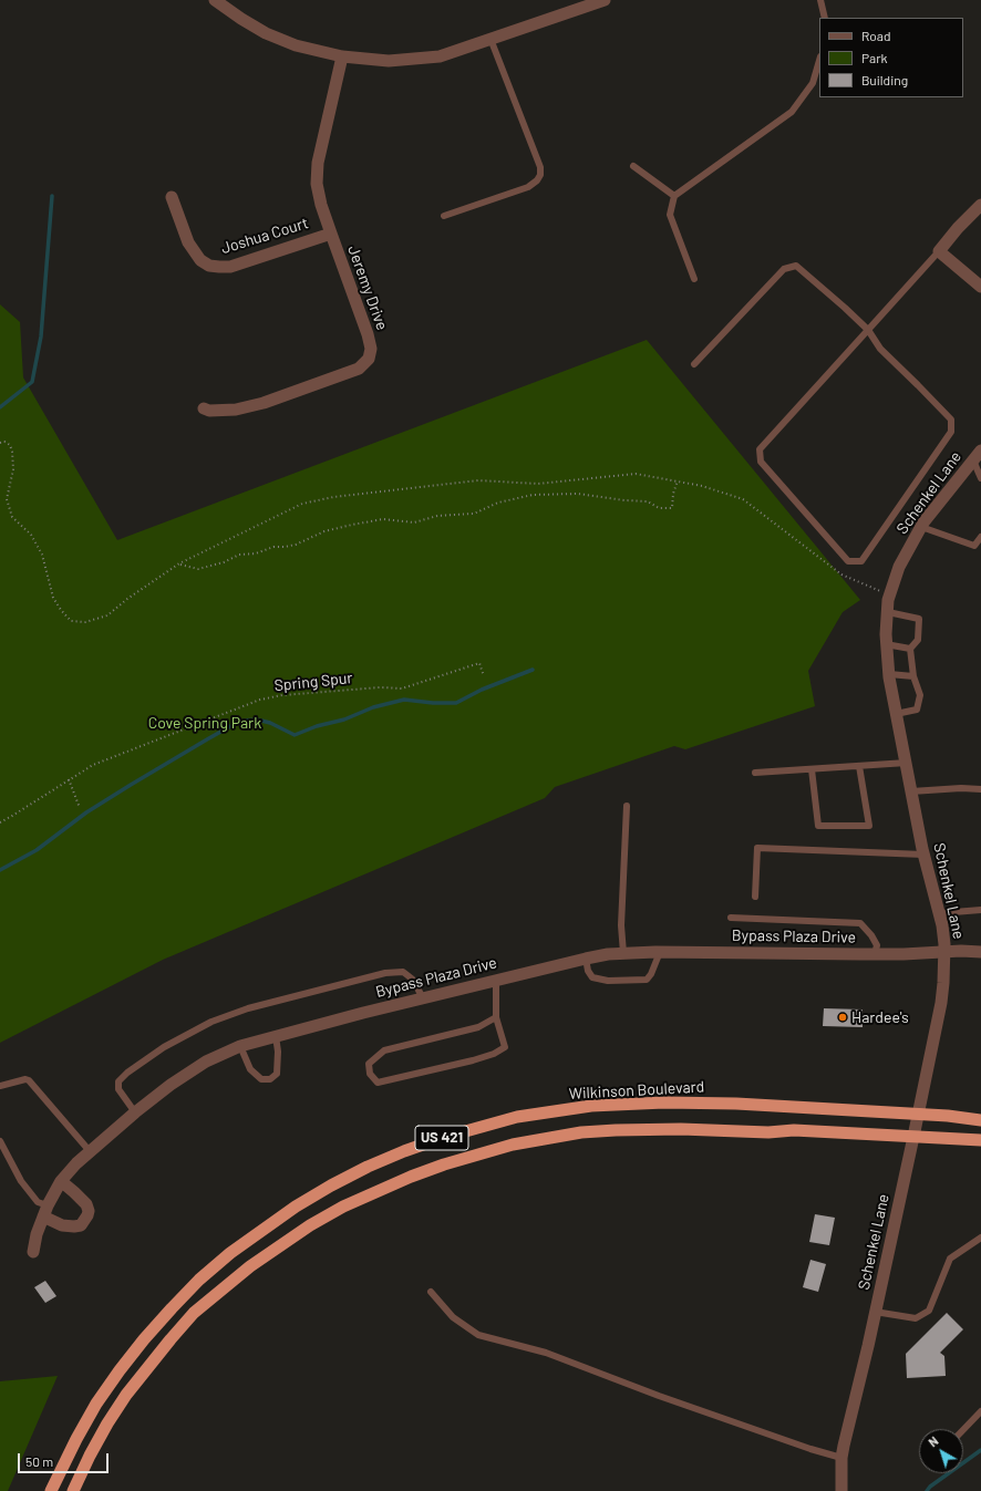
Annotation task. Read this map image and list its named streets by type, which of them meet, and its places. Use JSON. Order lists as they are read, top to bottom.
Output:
{
  "streets": {
    "highway": ["Wilkinson Boulevard", "US 421"],
    "street": [
      "Joshua Court",
      "Jeremy Drive",
      "Schenkel Lane",
      "Bypass Plaza Drive"
    ],
    "path": ["Spring Spur"]
  },
  "crossings": [
    ["Joshua Court", "Jeremy Drive"],
    ["Schenkel Lane", "Bypass Plaza Drive"],
    ["Schenkel Lane", "Wilkinson Boulevard"],
    ["Schenkel Lane", "US 421"]
  ],
  "parks": ["Cove Spring Park"],
  "places": ["Hardee's"],
  "legend": ["Road", "Park", "Building"],
  "scale_bar": "50 m",
  "north": "top left"
}
